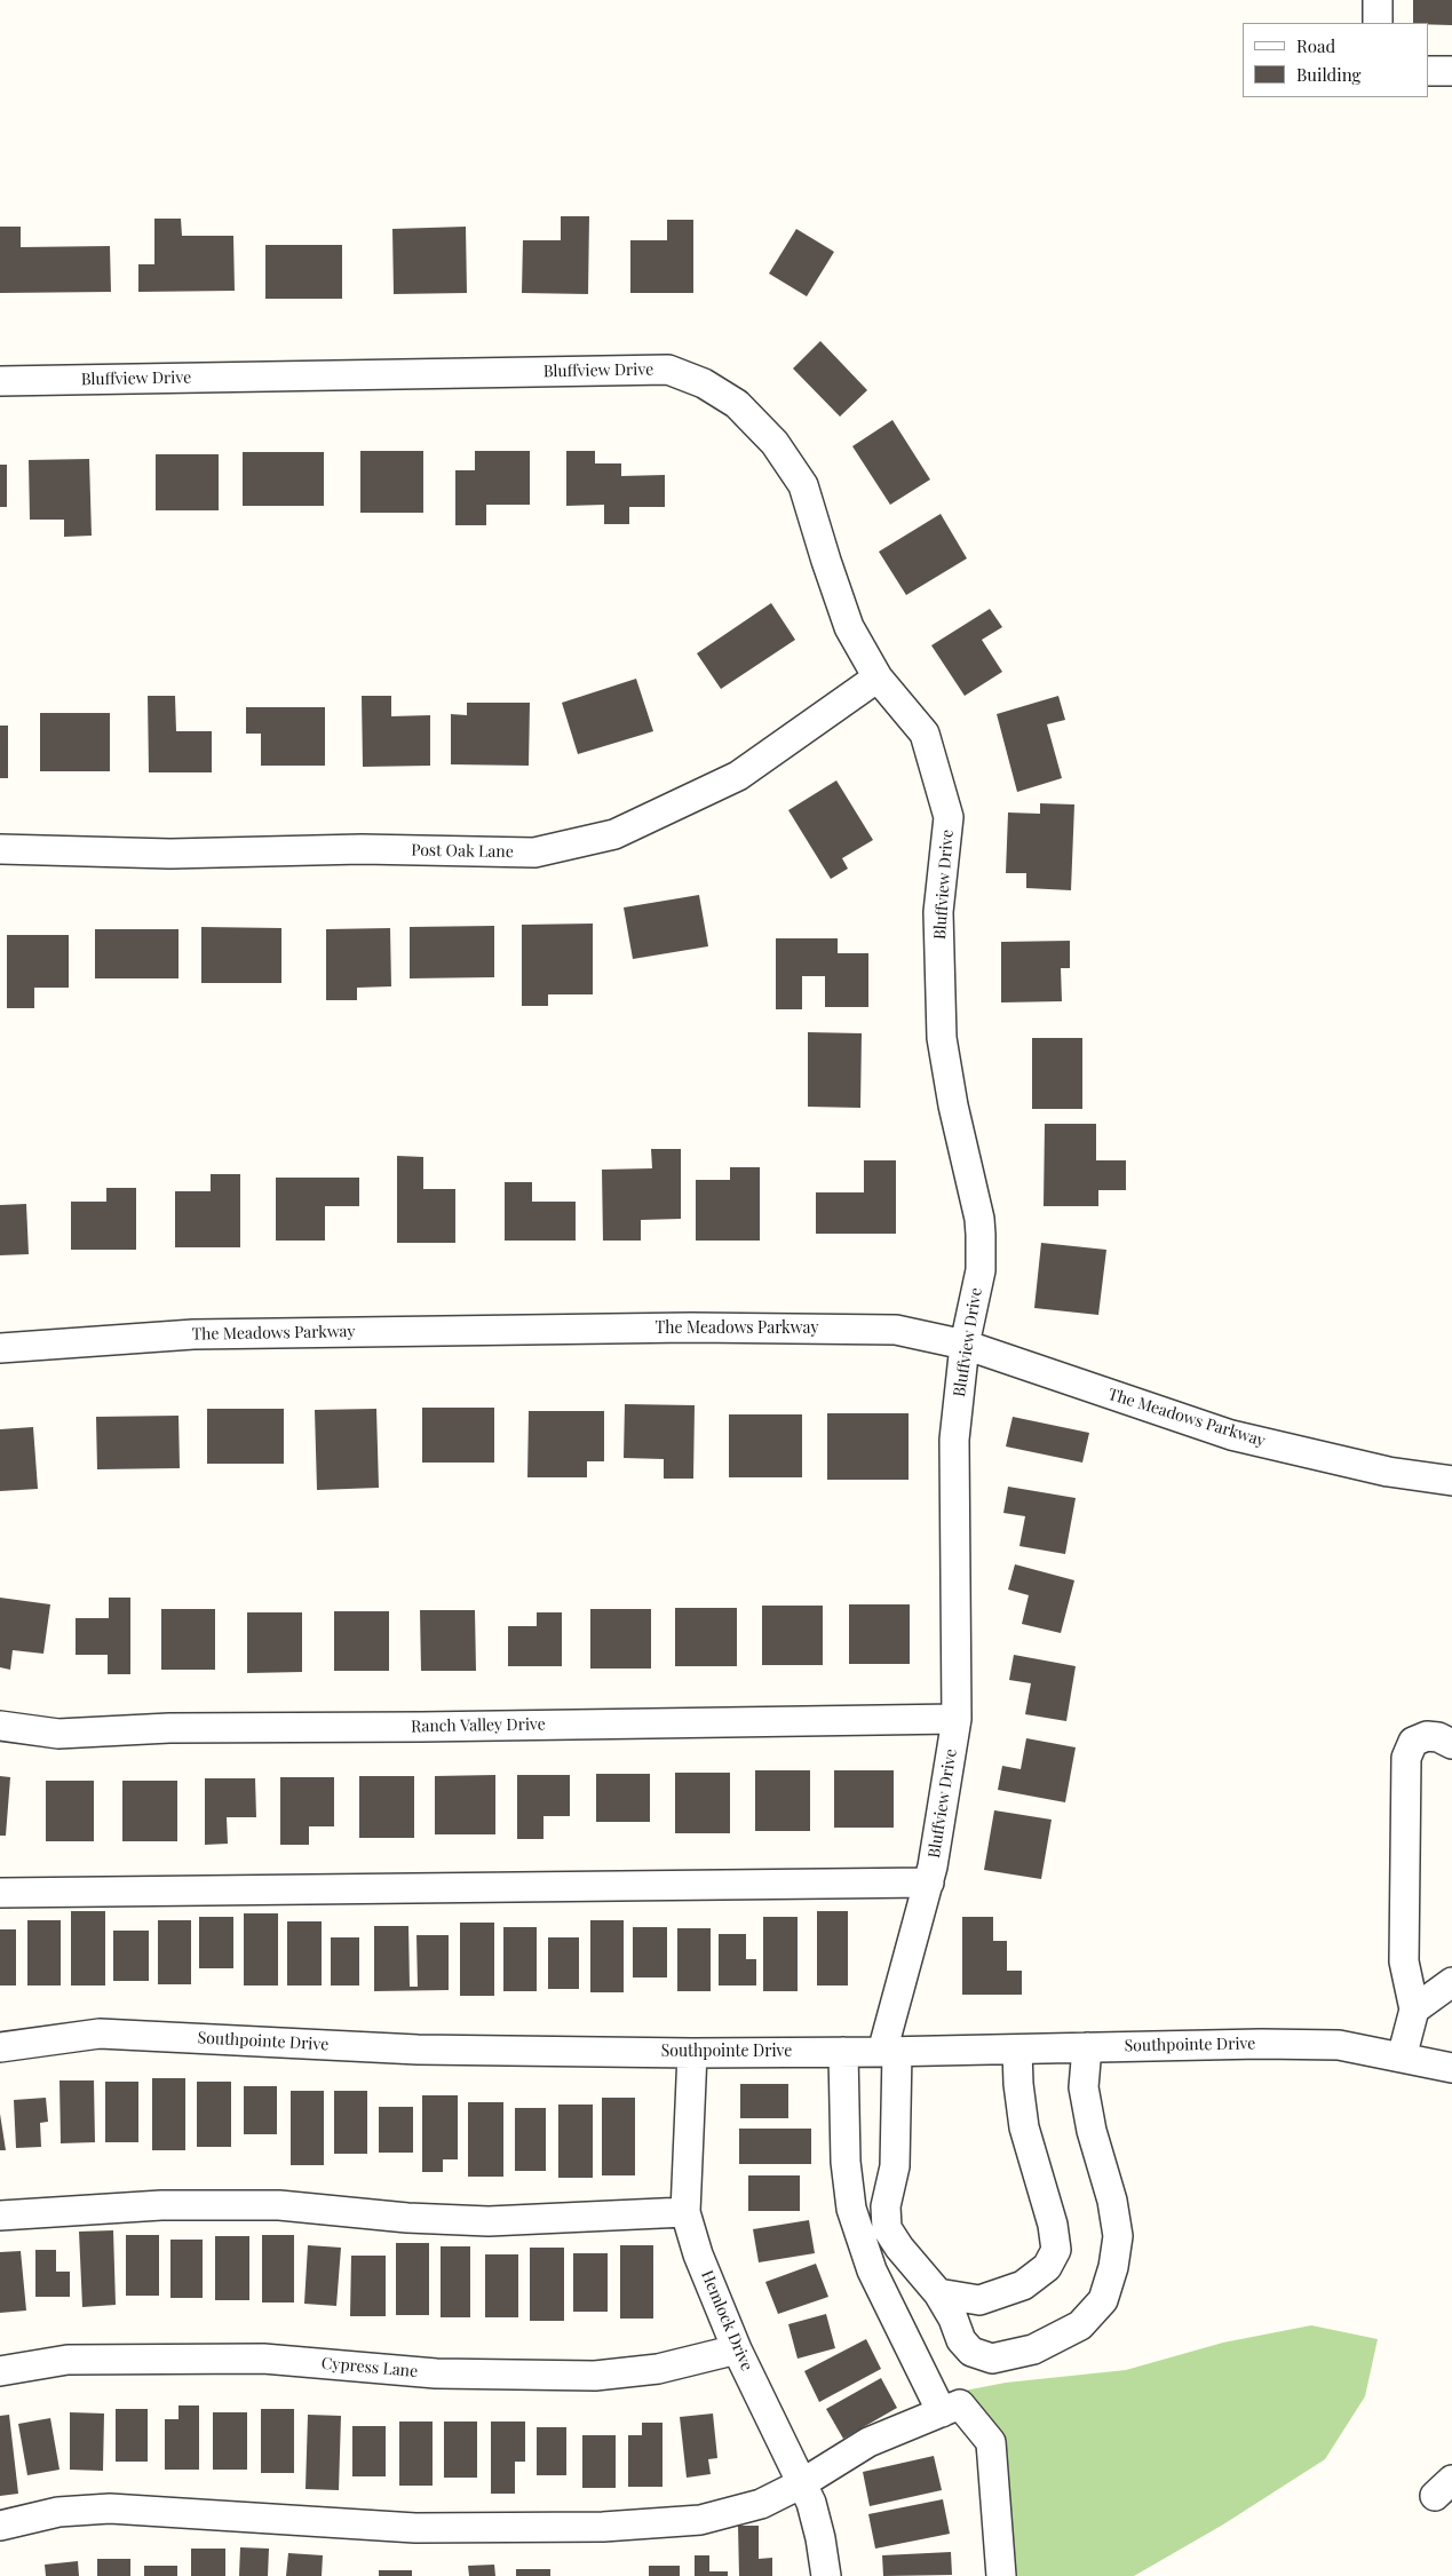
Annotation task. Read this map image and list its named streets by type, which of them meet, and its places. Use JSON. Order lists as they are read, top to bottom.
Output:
{
  "streets": {
    "street": [
      "Bluffview Drive",
      "Post Oak Lane",
      "The Meadows Parkway",
      "Ranch Valley Drive",
      "Southpointe Drive",
      "Hemlock Drive",
      "Cypress Lane"
    ]
  },
  "crossings": [
    ["Bluffview Drive", "Post Oak Lane"],
    ["Bluffview Drive", "The Meadows Parkway"],
    ["Bluffview Drive", "Ranch Valley Drive"],
    ["Bluffview Drive", "Southpointe Drive"],
    ["Southpointe Drive", "Hemlock Drive"],
    ["Hemlock Drive", "Cypress Lane"]
  ],
  "legend": ["Road", "Building"]
}
